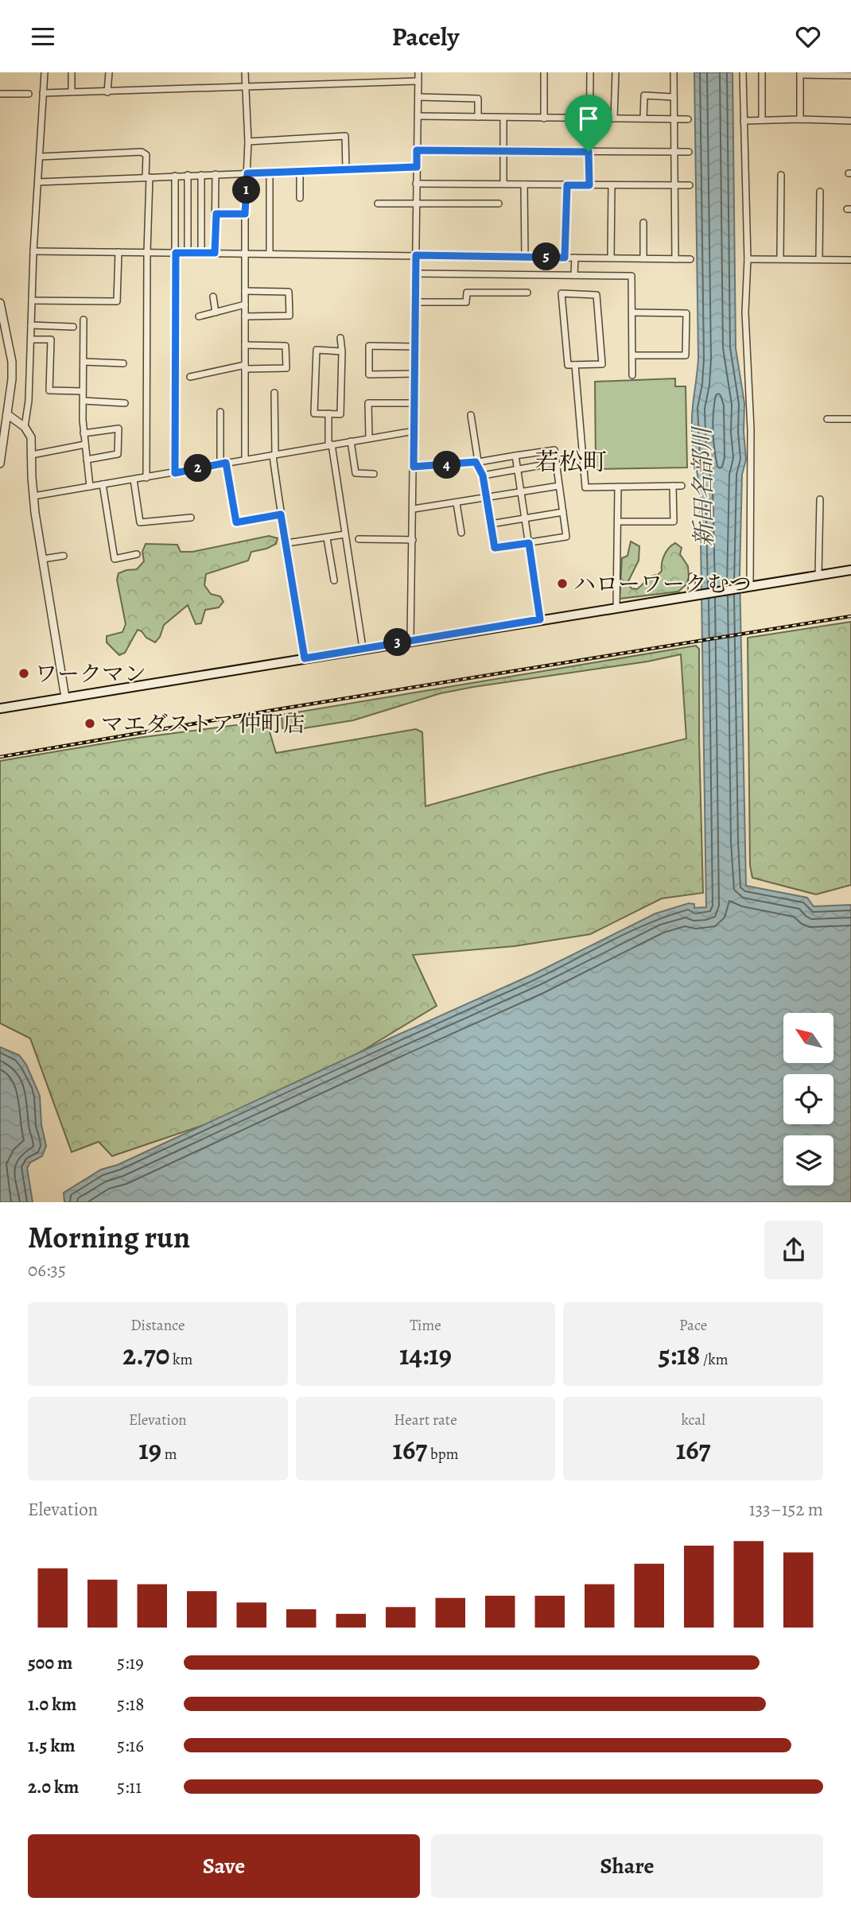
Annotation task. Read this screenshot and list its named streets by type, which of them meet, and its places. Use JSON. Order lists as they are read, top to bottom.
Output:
{
  "districts": ["若松町"],
  "water": ["新田名部川"],
  "places": ["ハローワークむつ", "ワークマン", "マエダストア 仲町店"],
  "north": "top left",
  "page": {
    "header": "Pacely",
    "pins": [
      "1",
      "5",
      "4",
      "2",
      "3"
    ],
    "heading": ["Morning run", "06:35"],
    "stats": [
      ["Distance", "2.70 km"],
      ["Time", "14:19"],
      ["Pace", "5:18 /km"],
      ["Elevation", "19 m"],
      ["Heart rate", "167 bpm"],
      ["kcal", "167"]
    ],
    "chart": ["Elevation", "133–152 m"],
    "list": [
      {
        "name": "500 m",
        "note": "5:19"
      },
      {
        "name": "1.0 km",
        "note": "5:18"
      },
      {
        "name": "1.5 km",
        "note": "5:16"
      },
      {
        "name": "2.0 km",
        "note": "5:11"
      }
    ],
    "buttons": ["Save", "Share"]
  }
}
